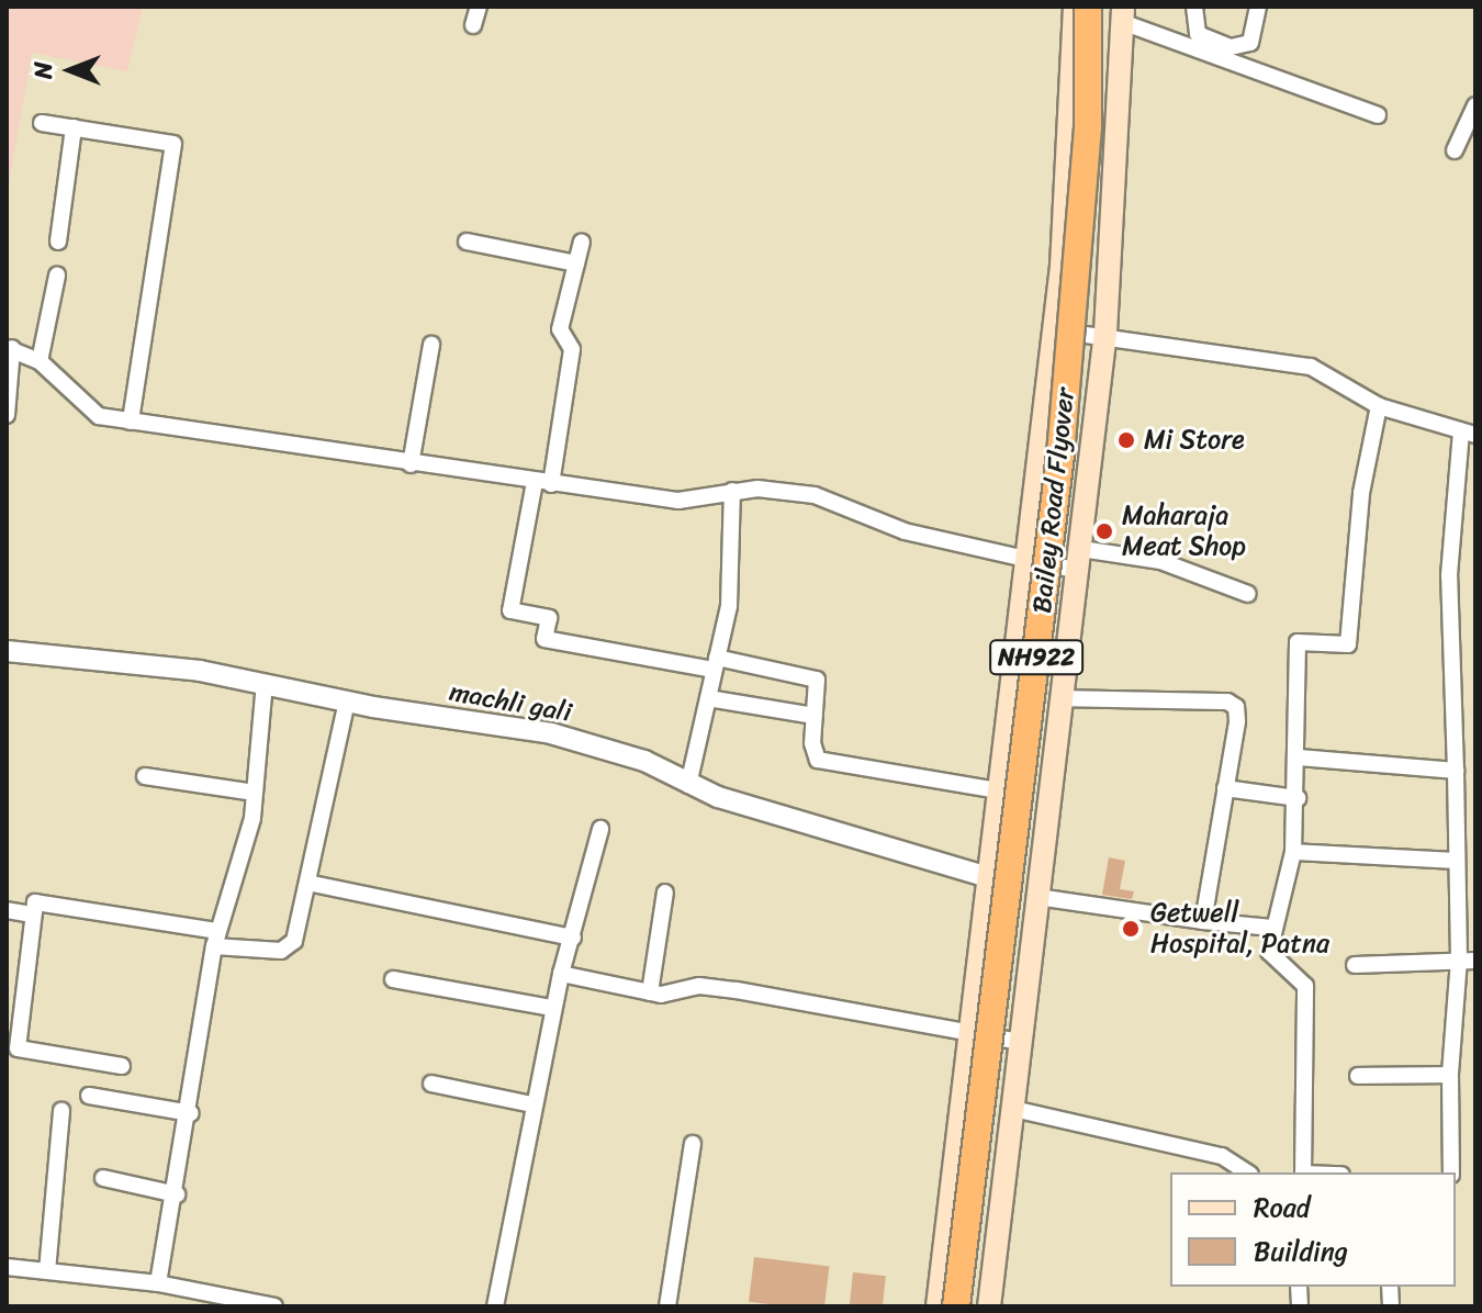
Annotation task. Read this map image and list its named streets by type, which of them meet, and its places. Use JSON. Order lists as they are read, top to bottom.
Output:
{
  "streets": {
    "highway": ["Bailey Road Flyover", "NH922"],
    "street": ["machli gali"]
  },
  "places": ["Mi Store", "Maharaja Meat Shop", "Getwell Hospital, Patna"],
  "legend": ["Road", "Building"],
  "north": "left"
}
